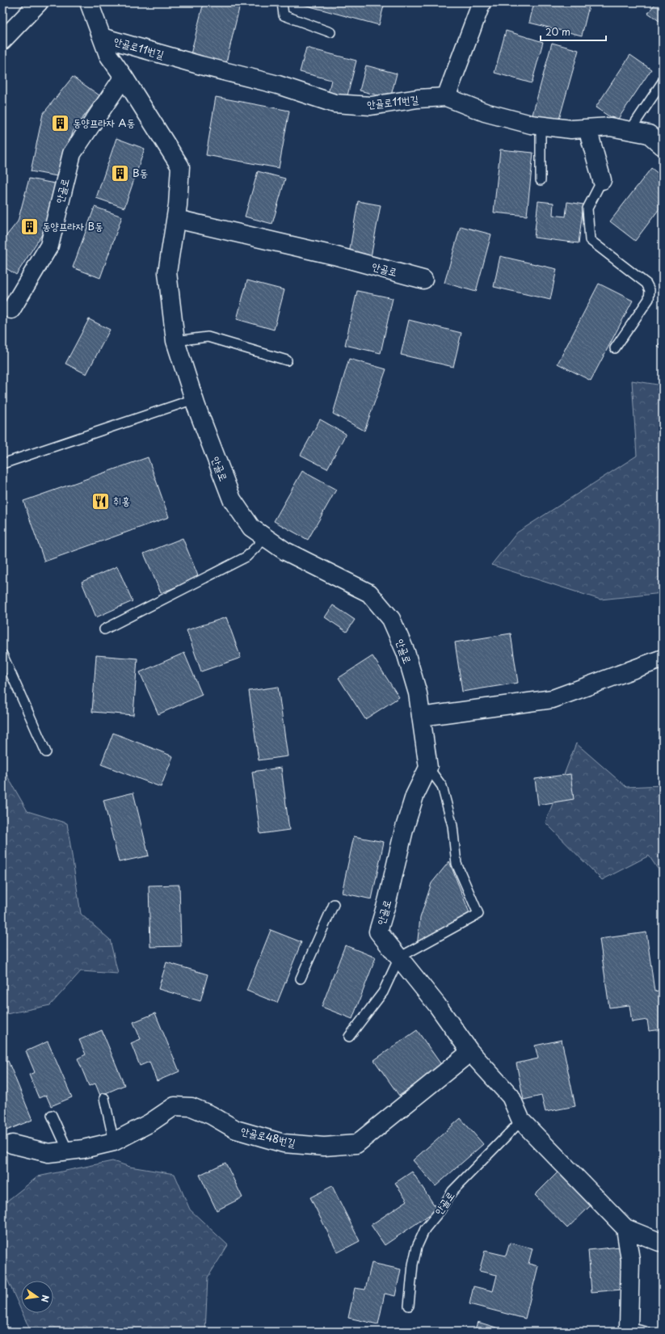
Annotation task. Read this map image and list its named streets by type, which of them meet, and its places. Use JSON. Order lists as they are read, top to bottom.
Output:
{
  "streets": {
    "street": ["안골로11번길", "안골로", "안골로48번길"]
  },
  "crossings": [
    ["안골로11번길", "안골로"],
    ["안골로", "안골로48번길"]
  ],
  "places": {
    "building": ["동양프라자 A동", "B동", "동양프라자 B동"],
    "restaurant": ["취홍"]
  },
  "scale_bar": "20 m",
  "north": "right"
}
